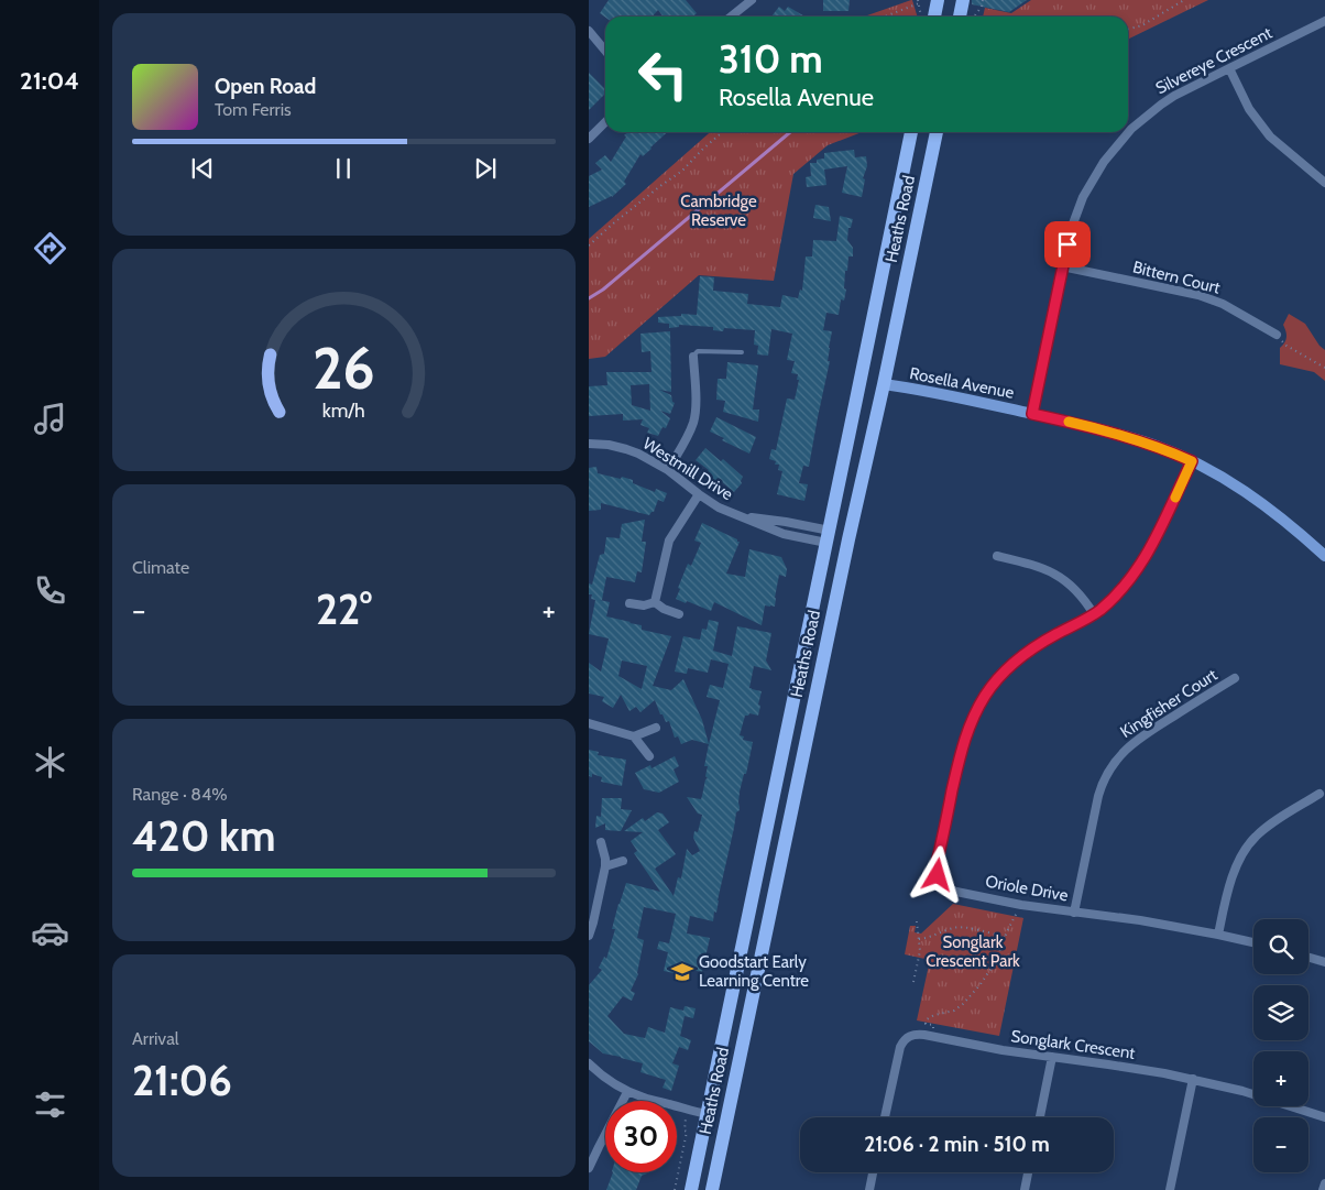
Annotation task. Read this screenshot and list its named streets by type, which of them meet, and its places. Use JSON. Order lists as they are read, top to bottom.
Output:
{
  "streets": {
    "main road": ["Heaths Road"],
    "street": [
      "Silvereye Crescent",
      "Bittern Court",
      "Rosella Avenue",
      "Westmill Drive",
      "Kingfisher Court",
      "Oriole Drive",
      "Songlark Crescent"
    ]
  },
  "crossings": [
    ["Silvereye Crescent", "Bittern Court"],
    ["Silvereye Crescent", "Rosella Avenue"],
    ["Heaths Road", "Rosella Avenue"],
    ["Heaths Road", "Westmill Drive"],
    ["Rosella Avenue", "Oriole Drive"],
    ["Kingfisher Court", "Oriole Drive"]
  ],
  "parks": ["Cambridge Reserve", "Songlark Crescent Park"],
  "places": {
    "school or university": ["Goodstart Early Learning Centre"]
  },
  "page": {
    "tabs": "21:04",
    "turn": ["310 m", "Rosella Avenue"],
    "song": ["Open Road", "Tom Ferris"],
    "tile": [
      "Climate",
      ["Range · 84%", "420 km"],
      ["Arrival", "21:06"]
    ],
    "heat": ["−", "22°", "+"],
    "map_buttons": ["+", "−"],
    "limit": "30",
    "trip": "21:06 · 2 min · 510 m",
    "gauge": ["26", "km/h"]
  }
}
